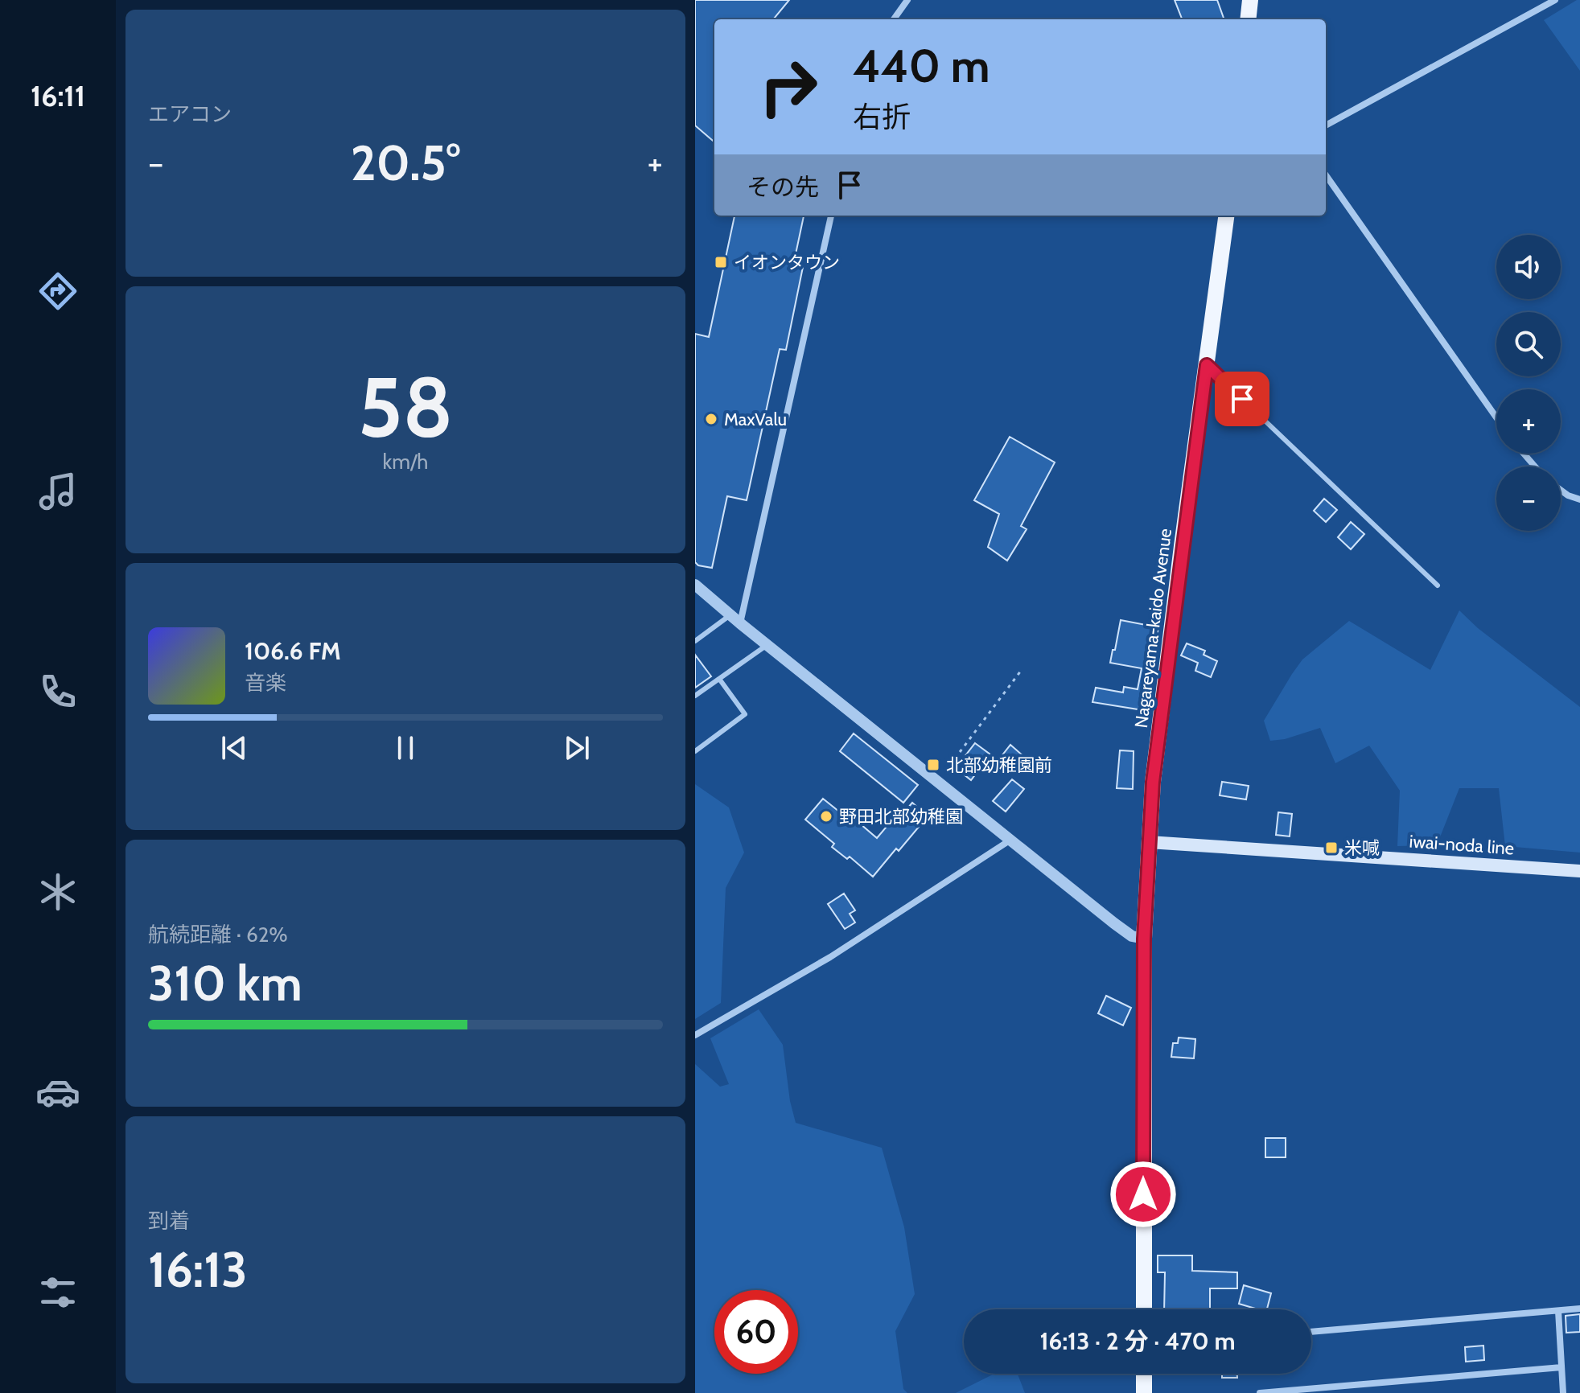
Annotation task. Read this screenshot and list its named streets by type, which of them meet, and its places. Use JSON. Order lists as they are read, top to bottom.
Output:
{
  "streets": {
    "main road": ["Nagareyama-kaido Avenue", "iwai-noda line"]
  },
  "crossings": [
    ["Nagareyama-kaido Avenue", "iwai-noda line"]
  ],
  "places": {
    "transit": ["イオンタウン", "北部幼稚園前", "米喊"],
    "other": ["MaxValu", "野田北部幼稚園"]
  },
  "page": {
    "tabs": "16:11",
    "tile": [
      "エアコン",
      ["58", "km/h"],
      ["航続距離 · 62%", "310 km"],
      ["到着", "16:13"]
    ],
    "turn": ["440 m", "右折"],
    "heat": ["−", "20.5°", "+"],
    "then": "その先",
    "map_buttons": ["+", "−"],
    "song": ["106.6 FM", "音楽"],
    "limit": "60",
    "trip": "16:13 · 2 分 · 470 m"
  }
}
